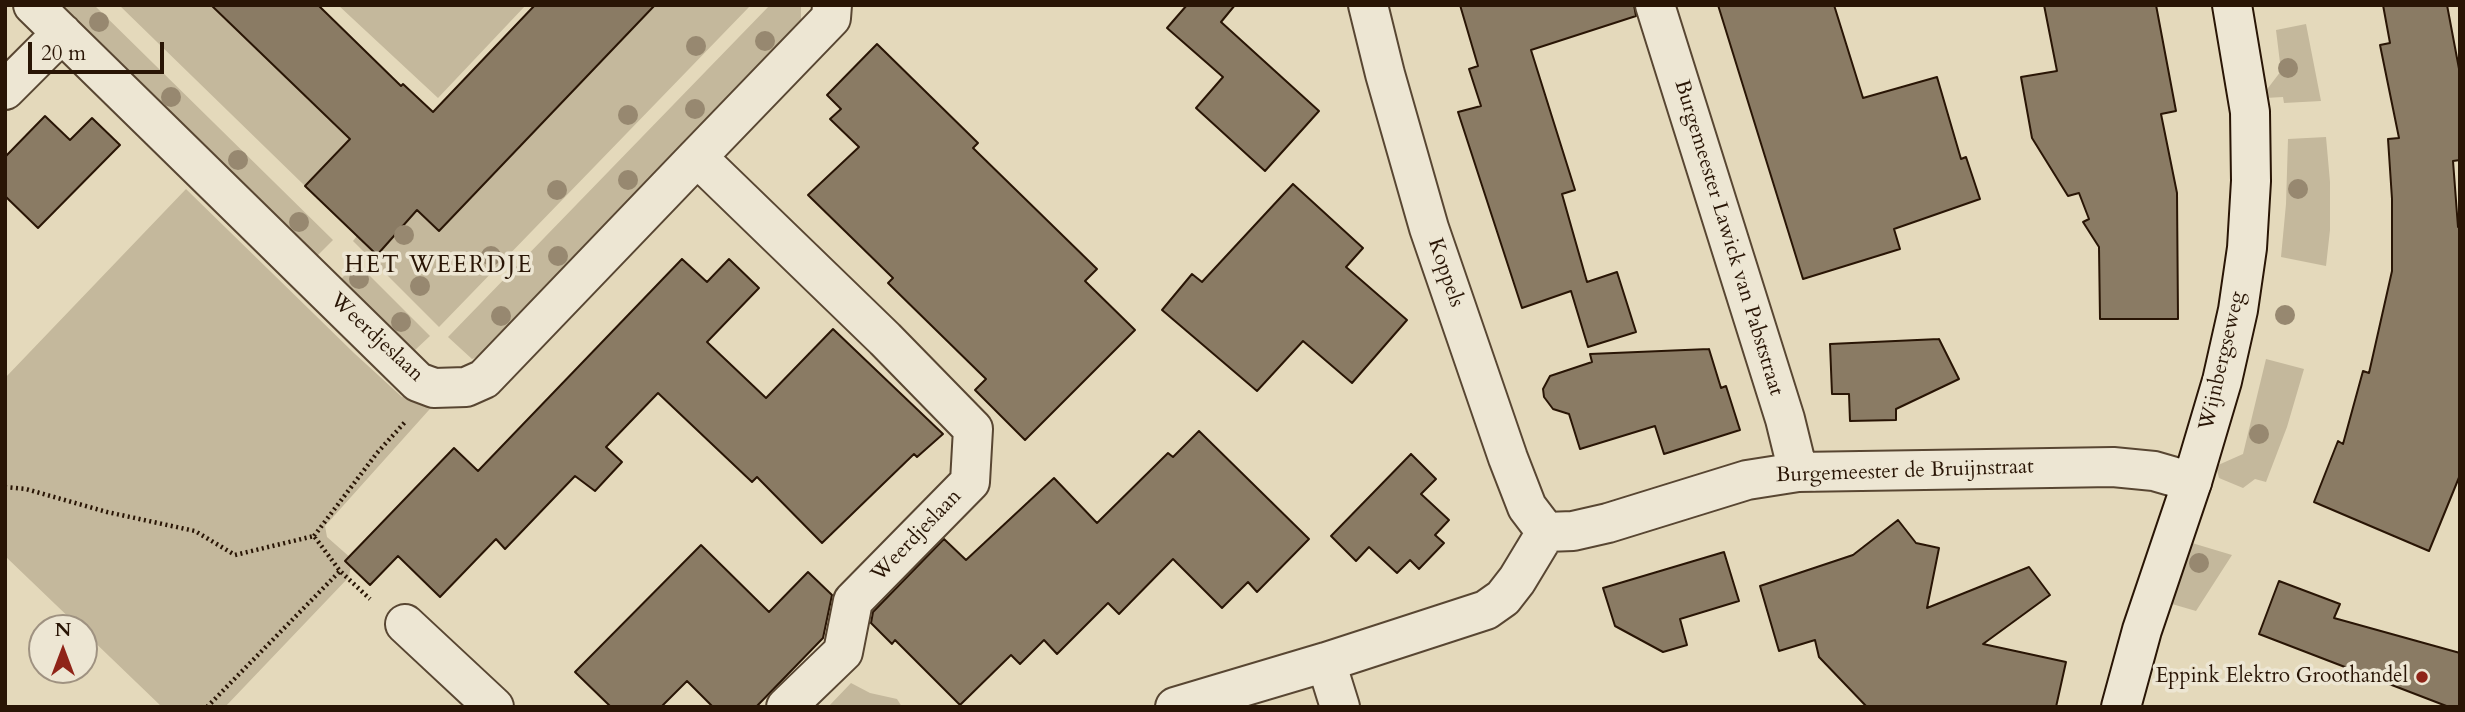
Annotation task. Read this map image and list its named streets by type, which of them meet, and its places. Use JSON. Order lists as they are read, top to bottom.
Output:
{
  "streets": {
    "street": [
      "Burgemeester Lawick van Pabststraat",
      "Koppels",
      "Weerdjeslaan",
      "Wijnbergseweg",
      "Burgemeester de Bruijnstraat"
    ]
  },
  "crossings": [
    ["Burgemeester Lawick van Pabststraat", "Burgemeester de Bruijnstraat"],
    ["Koppels", "Burgemeester de Bruijnstraat"],
    ["Wijnbergseweg", "Burgemeester de Bruijnstraat"]
  ],
  "districts": ["HET WEERDJE"],
  "places": ["Eppink Elektro Groothandel"],
  "scale_bar": "20 m",
  "north": "top"
}
